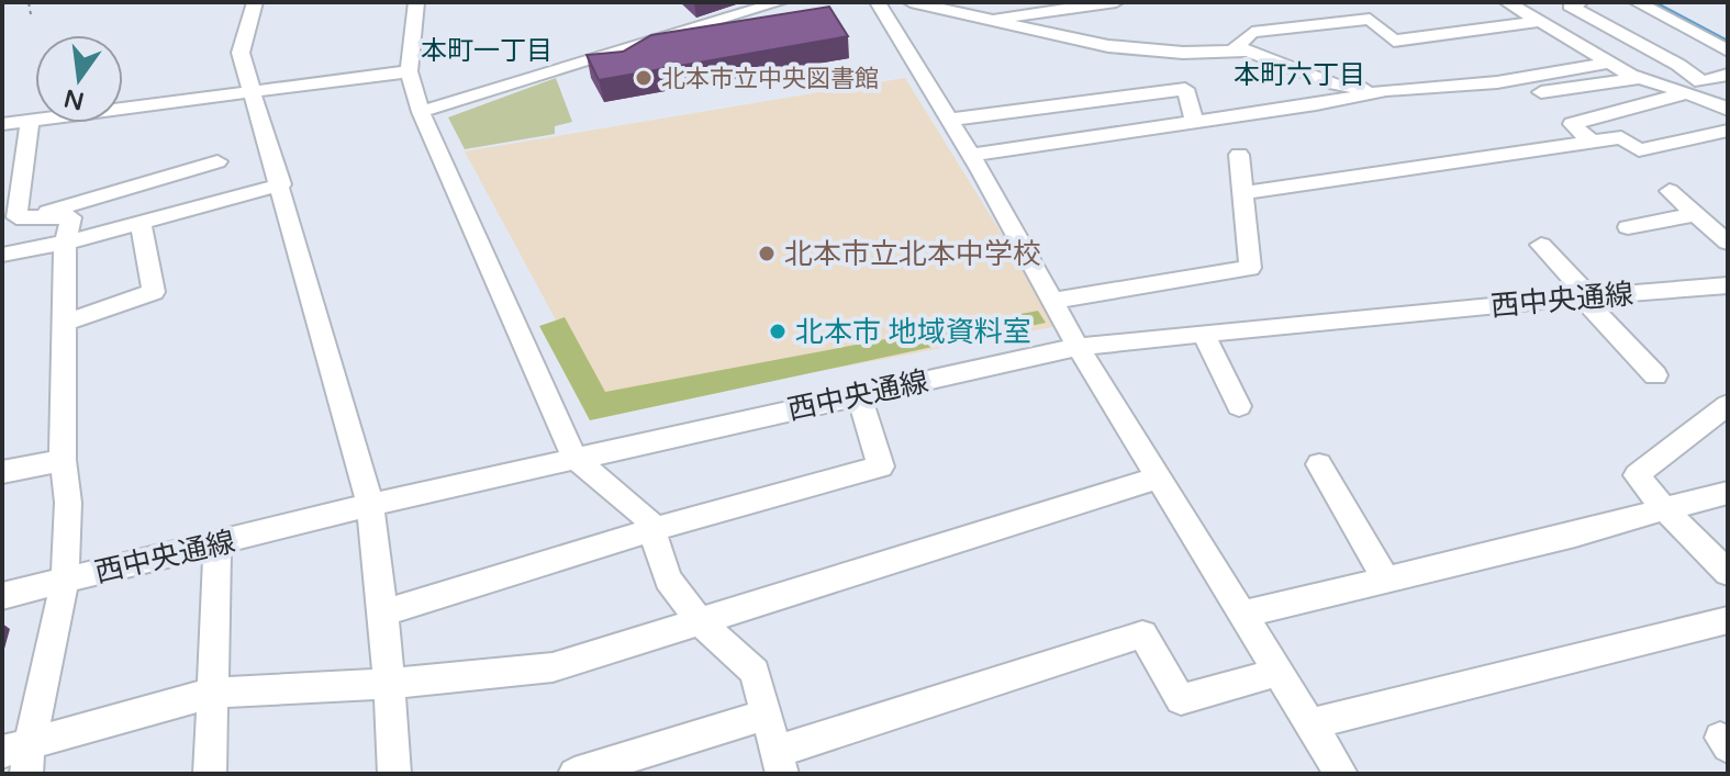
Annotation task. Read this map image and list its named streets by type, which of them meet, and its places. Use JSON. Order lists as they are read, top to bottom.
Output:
{
  "streets": {
    "street": ["西中央通線"]
  },
  "districts": ["本町一丁目", "本町六丁目"],
  "places": ["北本市立中央図書館", "北本市立北本中学校", "北本市 地域資料室"],
  "north": "bottom"
}
